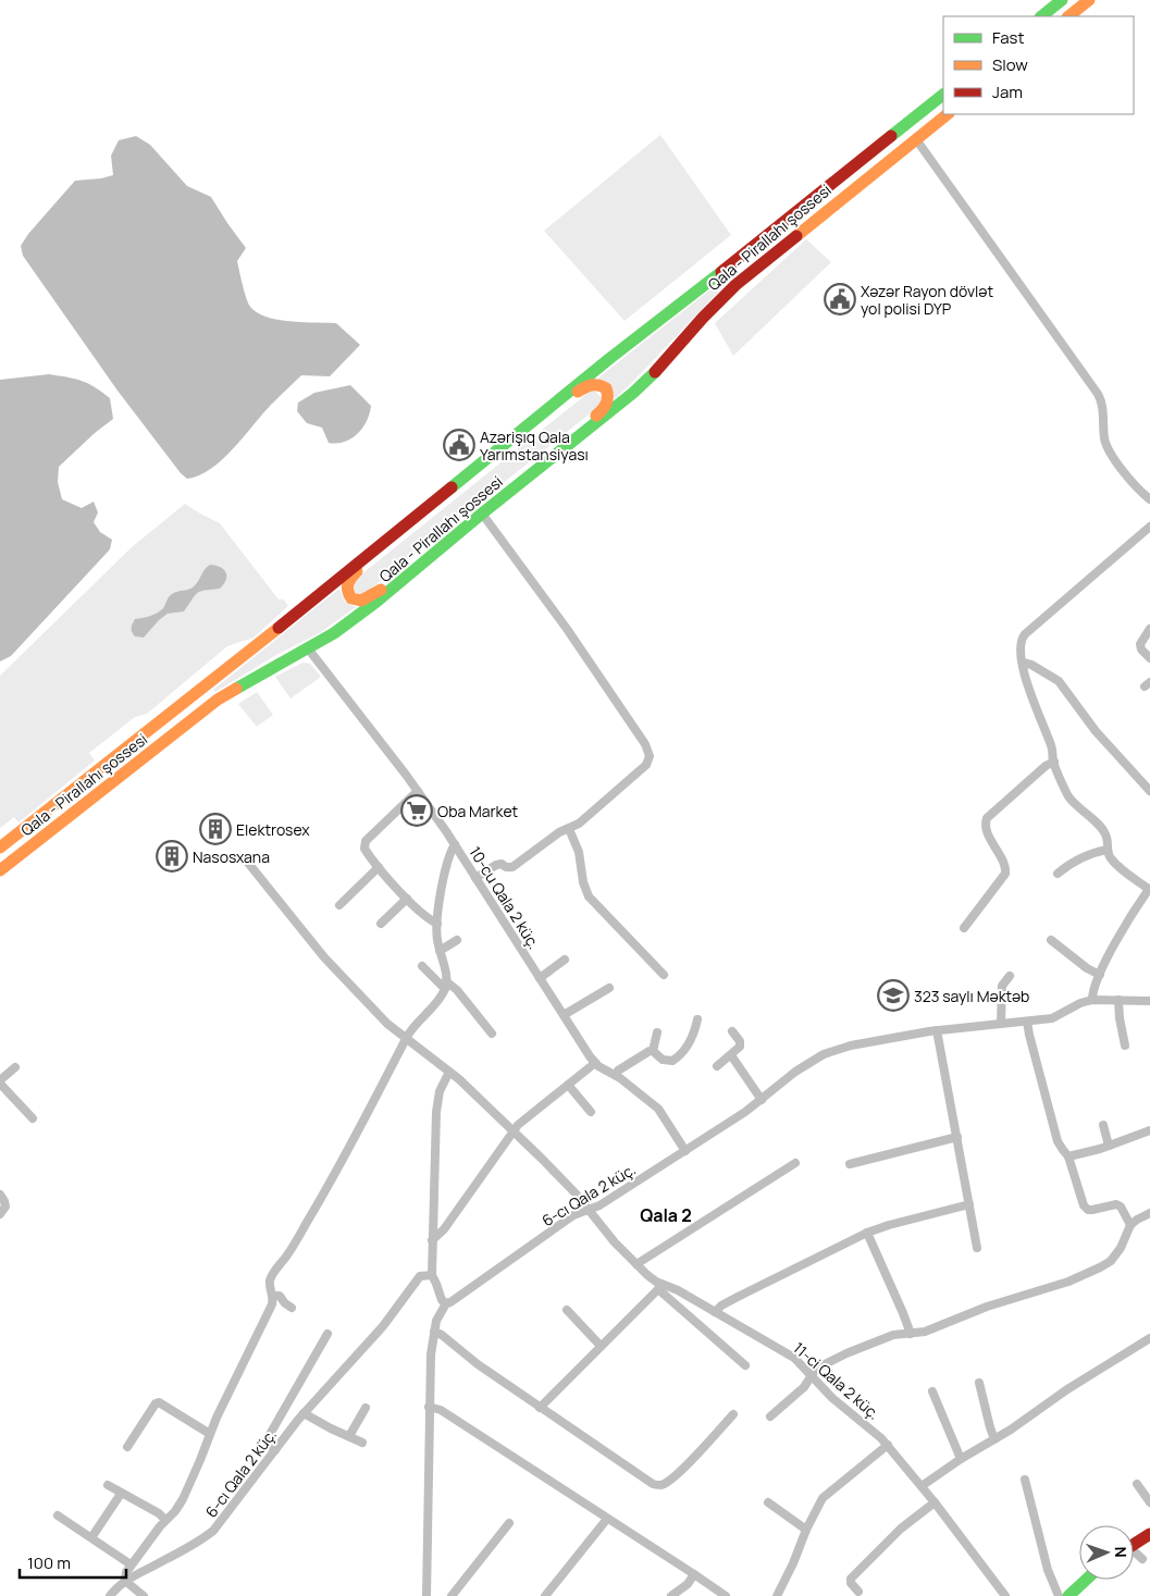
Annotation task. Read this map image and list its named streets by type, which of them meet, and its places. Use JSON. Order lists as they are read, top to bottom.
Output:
{
  "streets": {
    "main road": ["Qala - Pirallahı şossesi"],
    "street": ["10-cu Qala 2 küç.", "6-cı Qala 2 küç.", "11-ci Qala 2 küç."]
  },
  "crossings": [
    ["Qala - Pirallahı şossesi", "10-cu Qala 2 küç."],
    ["10-cu Qala 2 küç.", "6-cı Qala 2 küç."],
    ["6-cı Qala 2 küç.", "11-ci Qala 2 küç."]
  ],
  "districts": ["Qala 2"],
  "places": {
    "public building": ["Xəzər Rayon dövlət yol polisi DYP", "Azərişıq Qala Yarımstansiyası"],
    "supermarket": ["Oba Market"],
    "building": ["Elektrosex", "Nasosxana"],
    "school or university": ["323 saylı Məktəb"]
  },
  "legend": ["Fast", "Slow", "Jam"],
  "scale_bar": "100 m",
  "north": "right"
}
